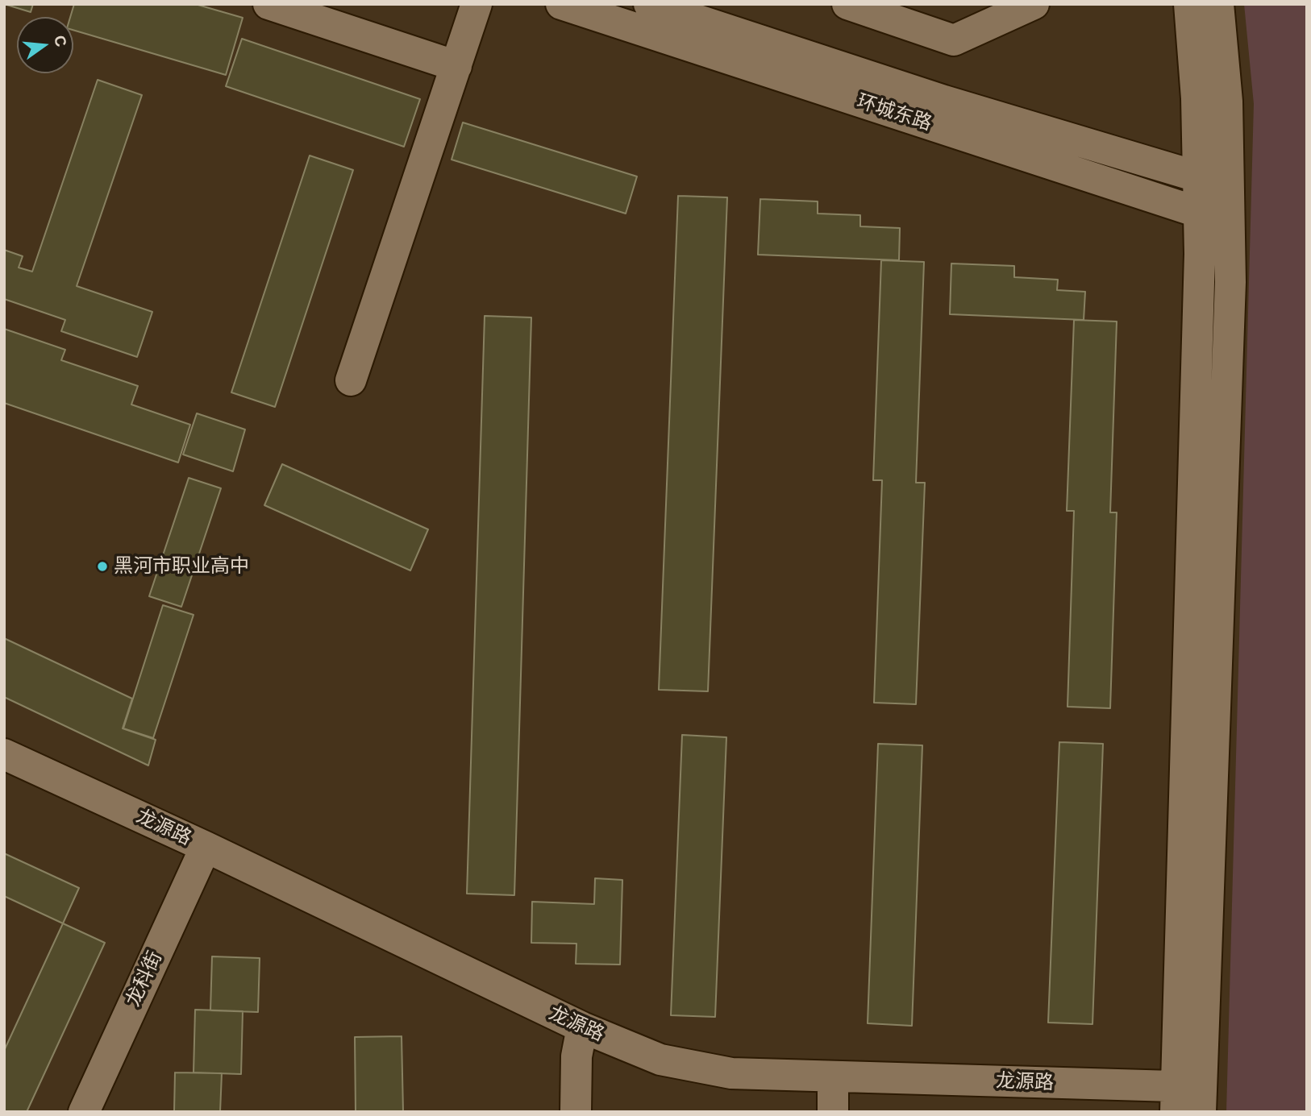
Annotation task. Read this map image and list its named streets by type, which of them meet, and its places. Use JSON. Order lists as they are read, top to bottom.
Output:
{
  "streets": {
    "street": ["环城东路", "龙源路", "龙科街"]
  },
  "crossings": [
    ["龙源路", "龙科街"]
  ],
  "places": ["黑河市职业高中"],
  "north": "right"
}
